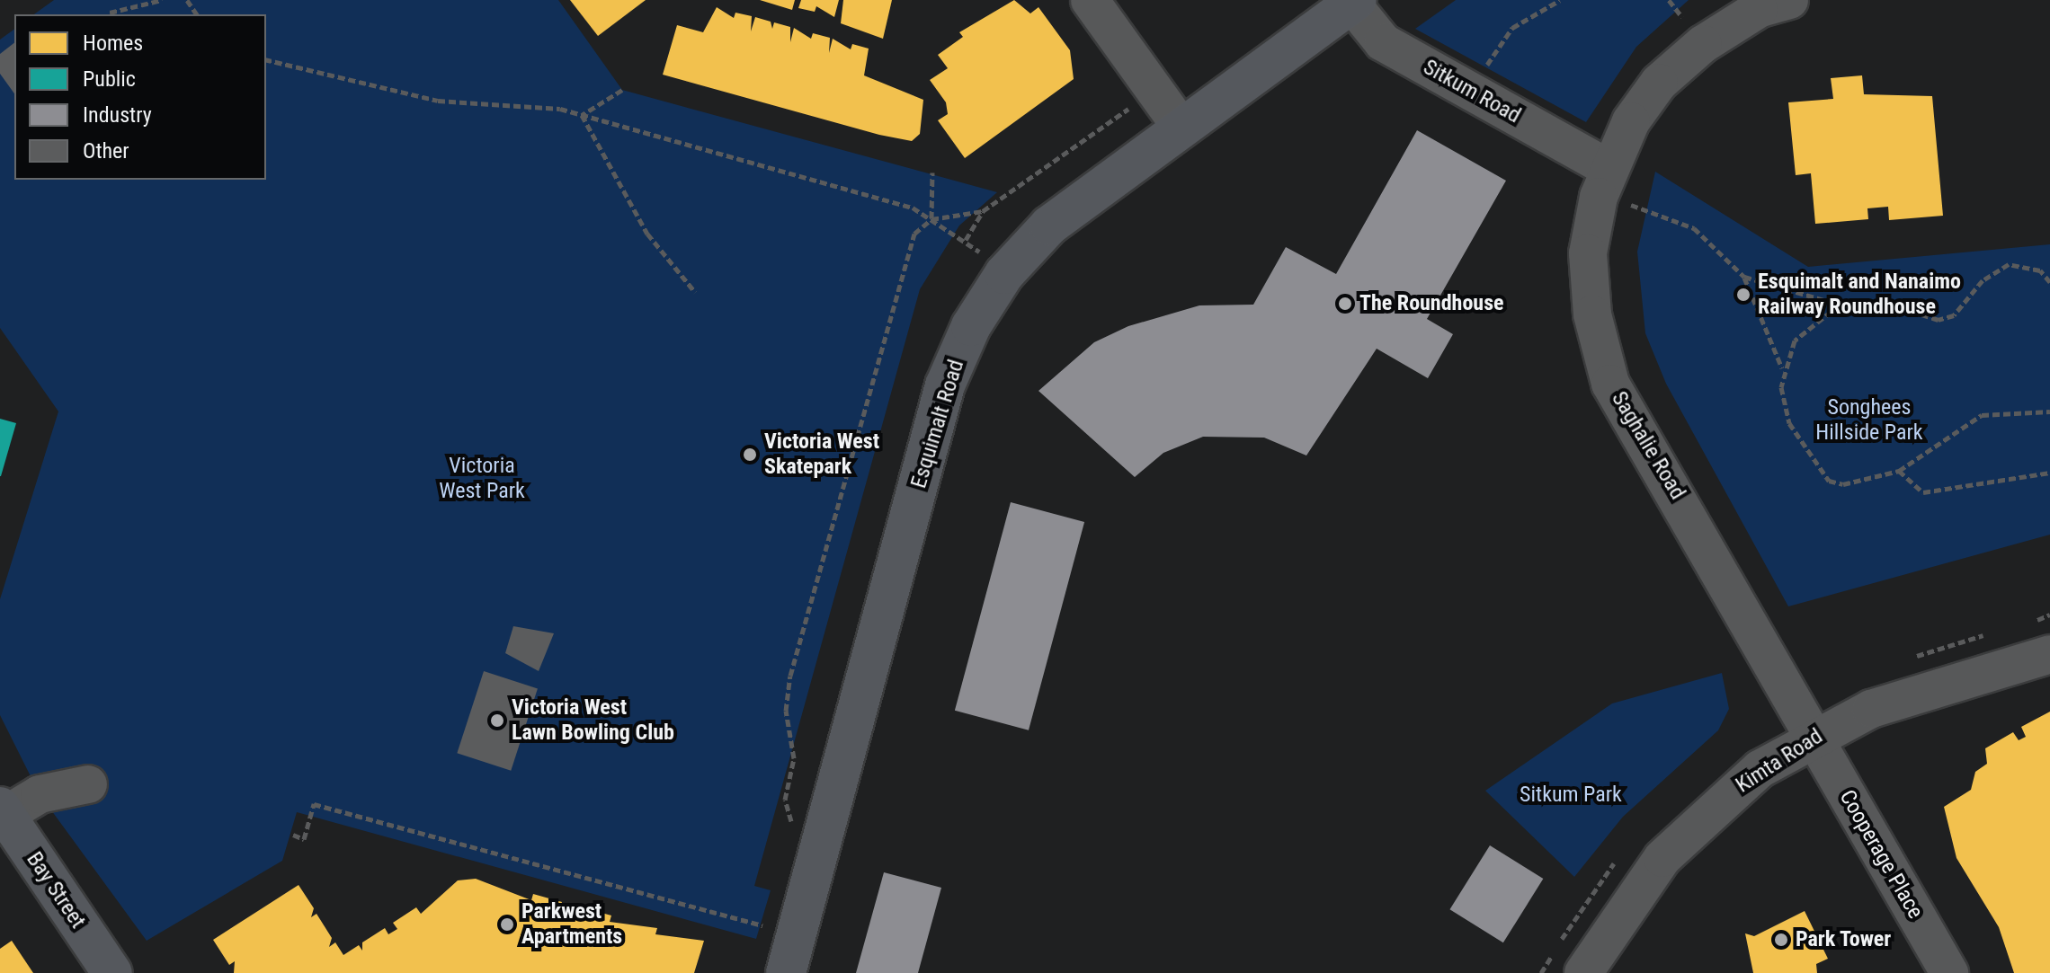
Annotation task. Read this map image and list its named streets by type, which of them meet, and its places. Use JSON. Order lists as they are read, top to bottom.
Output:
{
  "streets": {
    "main road": ["Esquimalt Road", "Bay Street"],
    "street": [
      "Sitkum Road",
      "Saghalie Road",
      "Kimta Road",
      "Cooperage Place"
    ]
  },
  "crossings": [
    ["Sitkum Road", "Esquimalt Road"],
    ["Sitkum Road", "Saghalie Road"],
    ["Saghalie Road", "Kimta Road"],
    ["Saghalie Road", "Cooperage Place"],
    ["Kimta Road", "Cooperage Place"]
  ],
  "parks": ["Songhees Hillside Park", "Victoria West Park", "Sitkum Park"],
  "places": [
    "Esquimalt and Nanaimo Railway Roundhouse",
    "The Roundhouse",
    "Victoria West Skatepark",
    "Victoria West Lawn Bowling Club",
    "Parkwest Apartments",
    "Park Tower"
  ],
  "legend": [
    "Homes",
    "Public",
    "Industry",
    "Other"
  ]
}
